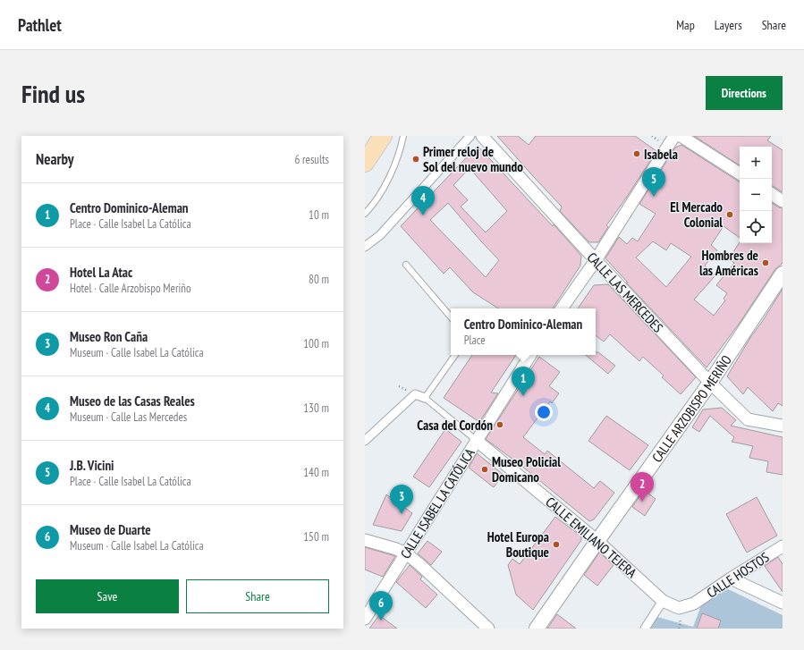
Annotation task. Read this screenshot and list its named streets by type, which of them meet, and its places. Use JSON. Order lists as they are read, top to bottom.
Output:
{
  "streets": {
    "street": [
      "CALLE LAS MERCEDES",
      "CALLE ARZOBISPO MERIÑO",
      "CALLE ISABEL LA CATÓLICA",
      "CALLE EMILIANO TEJERA",
      "CALLE HOSTOS"
    ]
  },
  "crossings": [
    ["CALLE LAS MERCEDES", "CALLE ARZOBISPO MERIÑO"],
    ["CALLE ARZOBISPO MERIÑO", "CALLE EMILIANO TEJERA"],
    ["CALLE ISABEL LA CATÓLICA", "CALLE EMILIANO TEJERA"],
    ["CALLE EMILIANO TEJERA", "CALLE HOSTOS"]
  ],
  "places": [
    "Isabela",
    "Primer reloj de Sol del nuevo mundo",
    "El Mercado Colonial",
    "Hombres de las Américas",
    "Casa del Cordón",
    "Museo Policial Domicano",
    "Hotel Europa Boutique"
  ],
  "page": {
    "header": "Pathlet",
    "nav": ["Map", "Layers", "Share"],
    "buttons": [
      "Directions",
      ["Save", "Share"]
    ],
    "title": "Find us",
    "heading": ["Nearby", "6 results"],
    "map_buttons": ["+", "−"],
    "pins": [
      "5",
      "4",
      "1",
      "2",
      "3",
      "6"
    ],
    "list": [
      {
        "mark": "1",
        "name": "Centro Dominico-Aleman",
        "note": "Place · Calle Isabel La Católica",
        "value": "10 m"
      },
      {
        "mark": "2",
        "name": "Hotel La Atac",
        "note": "Hotel · Calle Arzobispo Meriño",
        "value": "80 m"
      },
      {
        "mark": "3",
        "name": "Museo Ron Caña",
        "note": "Museum · Calle Isabel La Católica",
        "value": "100 m"
      },
      {
        "mark": "4",
        "name": "Museo de las Casas Reales",
        "note": "Museum · Calle Las Mercedes",
        "value": "130 m"
      },
      {
        "mark": "5",
        "name": "J.B. Vicini",
        "note": "Place · Calle Isabel La Católica",
        "value": "140 m"
      },
      {
        "mark": "6",
        "name": "Museo de Duarte",
        "note": "Museum · Calle Isabel La Católica",
        "value": "150 m"
      }
    ],
    "popup": ["Centro Dominico-Aleman", "Place"]
  }
}
